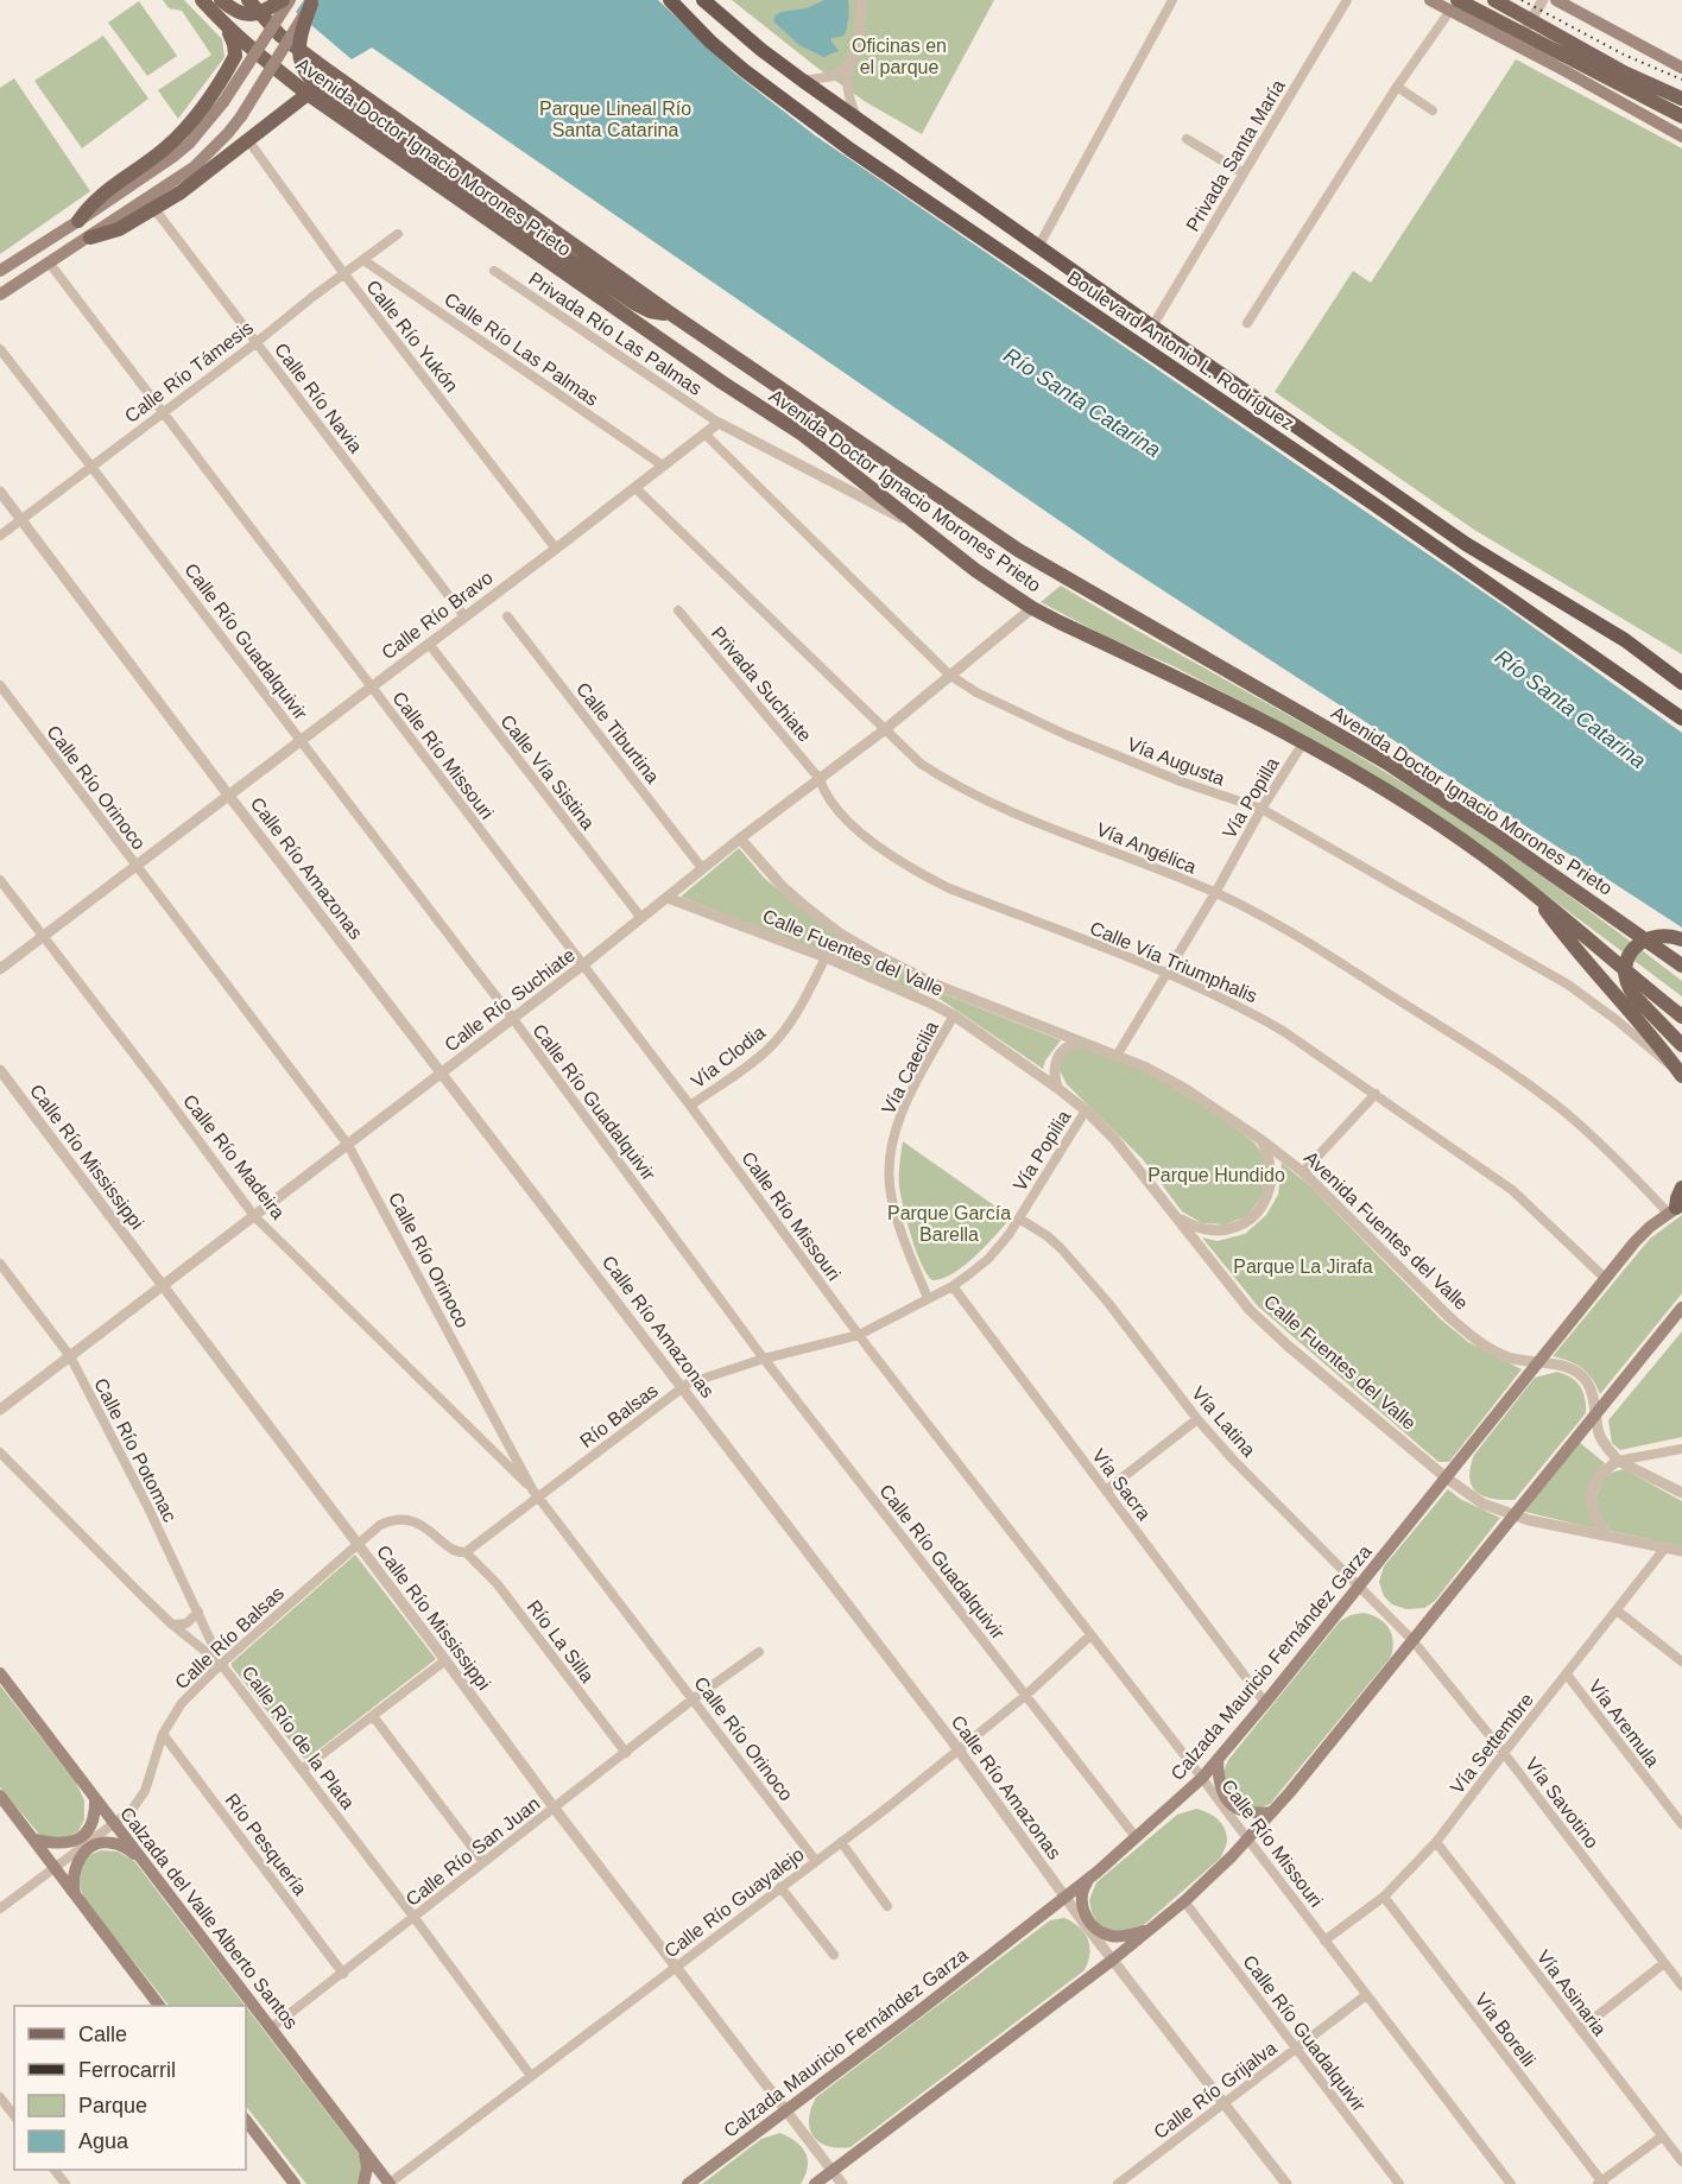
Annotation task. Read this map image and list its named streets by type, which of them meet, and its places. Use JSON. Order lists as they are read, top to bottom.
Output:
{
  "streets": {
    "highway": ["Boulevard Antonio L. Rodríguez"],
    "main road": ["Avenida Doctor Ignacio Morones Prieto", "Calzada Mauricio Fernández Garza", "Calzada del Valle Alberto Santos"],
    "street": [
      "Privada Santa María",
      "Privada Río Las Palmas",
      "Calle Río Yukón",
      "Calle Río Las Palmas",
      "Calle Río Támesis",
      "Calle Río Navia",
      "Calle Río Bravo",
      "Calle Río Guadalquivir",
      "Privada Suchiate",
      "Calle Tiburtina",
      "Calle Río Missouri",
      "Vía Augusta",
      "Calle Vía Sistina",
      "Calle Río Orinoco",
      "Vía Popilla",
      "Vía Angélica",
      "Calle Río Amazonas",
      "Calle Fuentes del Valle",
      "Calle Vía Triumphalis",
      "Calle Río Suchiate",
      "Vía Clodia",
      "Vía Caecilia",
      "Vía Popilia",
      "Calle Río Mississippi",
      "Calle Río Madeira",
      "Avenida Fuentes del Valle",
      "Río Balsas",
      "Vía Latina",
      "Calle Río Potomac",
      "Vía Sacra",
      "Calle Río Balsas",
      "Río La Silla",
      "Vía Aremula",
      "Calle Río de la Plata",
      "Vía Settembre",
      "Vía Savotino",
      "Río Pesquería",
      "Calle Río San Juan",
      "Calle Río Guayalejo",
      "Vía Asinaria",
      "Vía Borelli",
      "Calle Río Grijalva"
    ]
  },
  "crossings": [
    ["Privada Santa María", "Boulevard Antonio L. Rodríguez"],
    ["Avenida Doctor Ignacio Morones Prieto", "Vía Popilla"],
    ["Avenida Doctor Ignacio Morones Prieto", "Calle Río Suchiate"],
    ["Privada Río Las Palmas", "Calle Río Bravo"],
    ["Calle Río Yukón", "Calle Río Támesis"],
    ["Calle Río Yukón", "Calle Río Bravo"],
    ["Calle Río Las Palmas", "Calle Río Támesis"],
    ["Calle Río Las Palmas", "Calle Río Bravo"],
    ["Calle Río Támesis", "Calle Río Navia"],
    ["Calle Río Támesis", "Calle Río Guadalquivir"],
    ["Calle Río Támesis", "Calle Río Missouri"],
    ["Calle Río Támesis", "Calle Río Amazonas"],
    ["Calle Río Navia", "Calle Río Bravo"],
    ["Calle Río Bravo", "Calle Río Guadalquivir"],
    ["Calle Río Bravo", "Calle Río Missouri"],
    ["Calle Río Bravo", "Vía Augusta"],
    ["Calle Río Bravo", "Calle Vía Sistina"],
    ["Calle Río Bravo", "Calle Río Orinoco"],
    ["Calle Río Bravo", "Vía Angélica"],
    ["Calle Río Bravo", "Calle Río Amazonas"],
    ["Calle Río Bravo", "Calle Río Madeira"],
    ["Calle Río Guadalquivir", "Calle Río Suchiate"],
    ["Calle Río Guadalquivir", "Río Balsas"],
    ["Calle Río Guadalquivir", "Calzada Mauricio Fernández Garza"],
    ["Calle Río Guadalquivir", "Calle Río Guayalejo"],
    ["Calle Río Guadalquivir", "Calle Río Grijalva"],
    ["Privada Suchiate", "Calle Vía Triumphalis"],
    ["Privada Suchiate", "Calle Río Suchiate"],
    ["Calle Tiburtina", "Calle Río Suchiate"],
    ["Calle Río Missouri", "Calle Río Suchiate"],
    ["Calle Río Missouri", "Vía Clodia"],
    ["Calle Río Missouri", "Vía Popilia"],
    ["Calle Río Missouri", "Río Balsas"],
    ["Calle Río Missouri", "Calzada Mauricio Fernández Garza"],
    ["Calle Río Missouri", "Vía Settembre"],
    ["Calle Río Missouri", "Calle Río Guayalejo"],
    ["Calle Río Missouri", "Calle Río Grijalva"],
    ["Vía Augusta", "Vía Popilla"],
    ["Vía Augusta", "Calle Río Suchiate"],
    ["Calle Vía Sistina", "Calle Río Suchiate"],
    ["Calle Río Orinoco", "Calle Río Suchiate"],
    ["Calle Río Orinoco", "Calle Río Madeira"],
    ["Calle Río Orinoco", "Río Balsas"],
    ["Calle Río Orinoco", "Calle Río San Juan"],
    ["Calle Río Orinoco", "Calle Río Guayalejo"],
    ["Vía Popilla", "Vía Angélica"],
    ["Vía Popilla", "Calle Vía Triumphalis"],
    ["Vía Popilla", "Avenida Fuentes del Valle"],
    ["Vía Angélica", "Calle Río Suchiate"],
    ["Vía Angélica", "Calzada Mauricio Fernández Garza"],
    ["Calle Río Amazonas", "Calle Río Suchiate"],
    ["Calle Río Amazonas", "Río Balsas"],
    ["Calle Río Amazonas", "Calzada Mauricio Fernández Garza"],
    ["Calle Río Amazonas", "Calle Río Guayalejo"],
    ["Calle Río Amazonas", "Calle Río Grijalva"],
    ["Calle Fuentes del Valle", "Calle Río Suchiate"],
    ["Calle Fuentes del Valle", "Vía Clodia"],
    ["Calle Fuentes del Valle", "Vía Caecilia"],
    ["Calle Fuentes del Valle", "Vía Popilia"],
    ["Calle Fuentes del Valle", "Calzada Mauricio Fernández Garza"],
    ["Calle Fuentes del Valle", "Vía Settembre"],
    ["Calle Vía Triumphalis", "Calle Río Suchiate"],
    ["Calle Vía Triumphalis", "Calzada Mauricio Fernández Garza"],
    ["Calle Río Suchiate", "Calle Río Mississippi"],
    ["Calle Río Suchiate", "Calle Río Madeira"],
    ["Calle Río Suchiate", "Avenida Fuentes del Valle"],
    ["Calle Río Suchiate", "Calle Río Potomac"],
    ["Vía Caecilia", "Vía Popilia"],
    ["Vía Popilia", "Río Balsas"],
    ["Vía Popilia", "Vía Latina"],
    ["Vía Popilia", "Vía Sacra"],
    ["Calle Río Mississippi", "Calle Río Balsas"],
    ["Calle Río Mississippi", "Calzada Mauricio Fernández Garza"],
    ["Calle Río Mississippi", "Calle Río San Juan"],
    ["Calle Río Mississippi", "Calle Río Guayalejo"],
    ["Calle Río Madeira", "Río Balsas"],
    ["Avenida Fuentes del Valle", "Calzada Mauricio Fernández Garza"],
    ["Río Balsas", "Calle Río Balsas"],
    ["Río Balsas", "Río La Silla"],
    ["Vía Latina", "Calzada Mauricio Fernández Garza"],
    ["Vía Latina", "Vía Savotino"],
    ["Calle Río Potomac", "Calle Río Balsas"],
    ["Calle Río Potomac", "Calle Río de la Plata"],
    ["Vía Sacra", "Calzada Mauricio Fernández Garza"],
    ["Calle Río Balsas", "Río La Silla"],
    ["Calle Río Balsas", "Calle Río de la Plata"],
    ["Calle Río Balsas", "Río Pesquería"],
    ["Calle Río Balsas", "Calzada del Valle Alberto Santos"],
    ["Río La Silla", "Calle Río San Juan"],
    ["Vía Aremula", "Vía Settembre"],
    ["Calle Río de la Plata", "Calle Río San Juan"],
    ["Calle Río de la Plata", "Calle Río Guayalejo"],
    ["Vía Settembre", "Vía Savotino"],
    ["Vía Settembre", "Vía Asinaria"],
    ["Vía Settembre", "Vía Borelli"],
    ["Río Pesquería", "Calle Río San Juan"],
    ["Calle Río San Juan", "Calzada del Valle Alberto Santos"],
    ["Calle Río Guayalejo", "Calzada del Valle Alberto Santos"]
  ],
  "water": ["Río Santa Catarina"],
  "parks": [
    "Oficinas en el parque",
    "Parque Lineal Río Santa Catarina",
    "Parque Hundido",
    "Parque García Barella",
    "Parque La Jirafa"
  ],
  "legend": [
    "Calle",
    "Ferrocarril",
    "Parque",
    "Agua"
  ]
}
